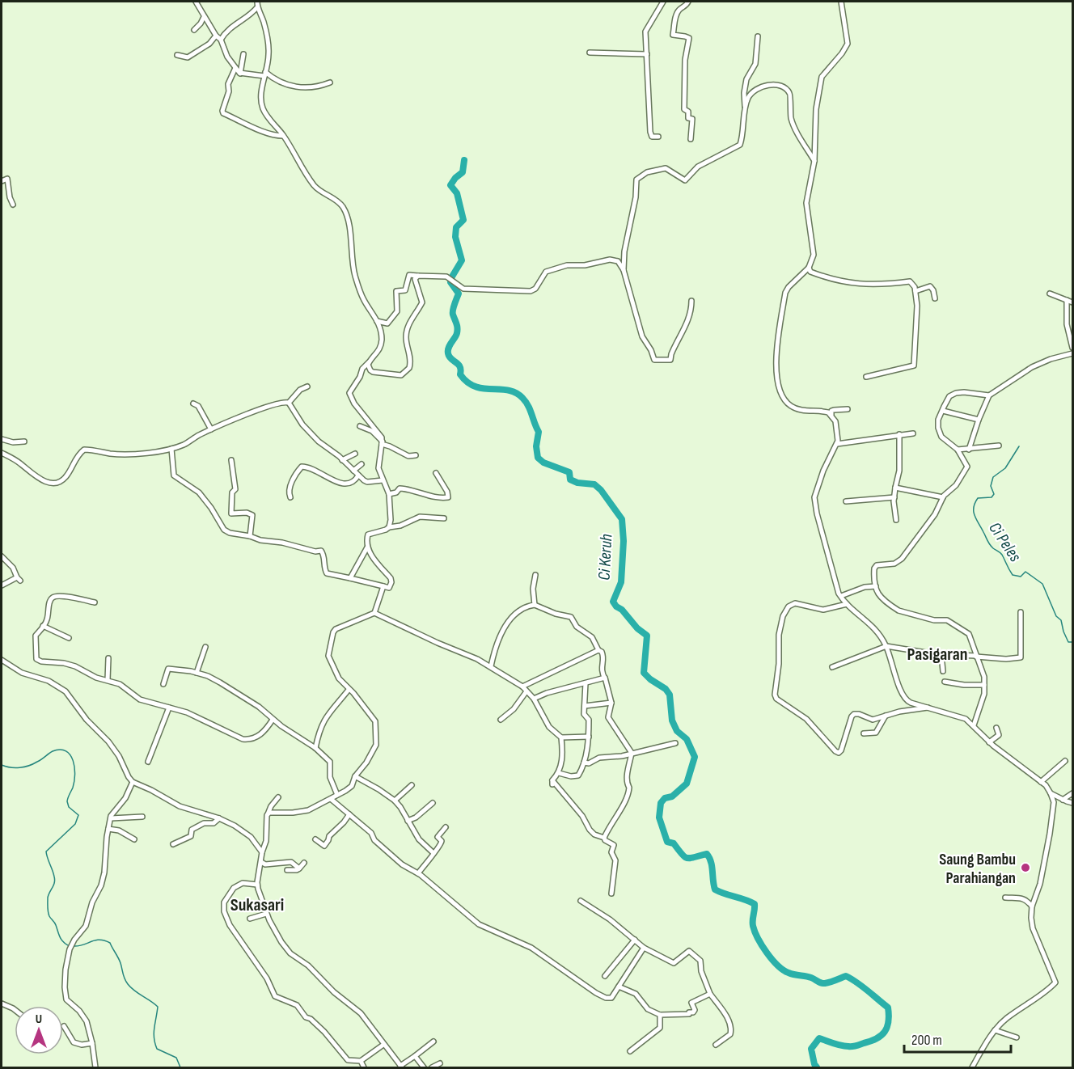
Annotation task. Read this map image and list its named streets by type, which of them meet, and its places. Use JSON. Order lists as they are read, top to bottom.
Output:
{
  "districts": ["Pasigaran", "Sukasari"],
  "water": ["Ci Peles", "Ci Keruh"],
  "places": ["Saung Bambu Parahiangan"],
  "scale_bar": "200 m",
  "north": "top"
}
